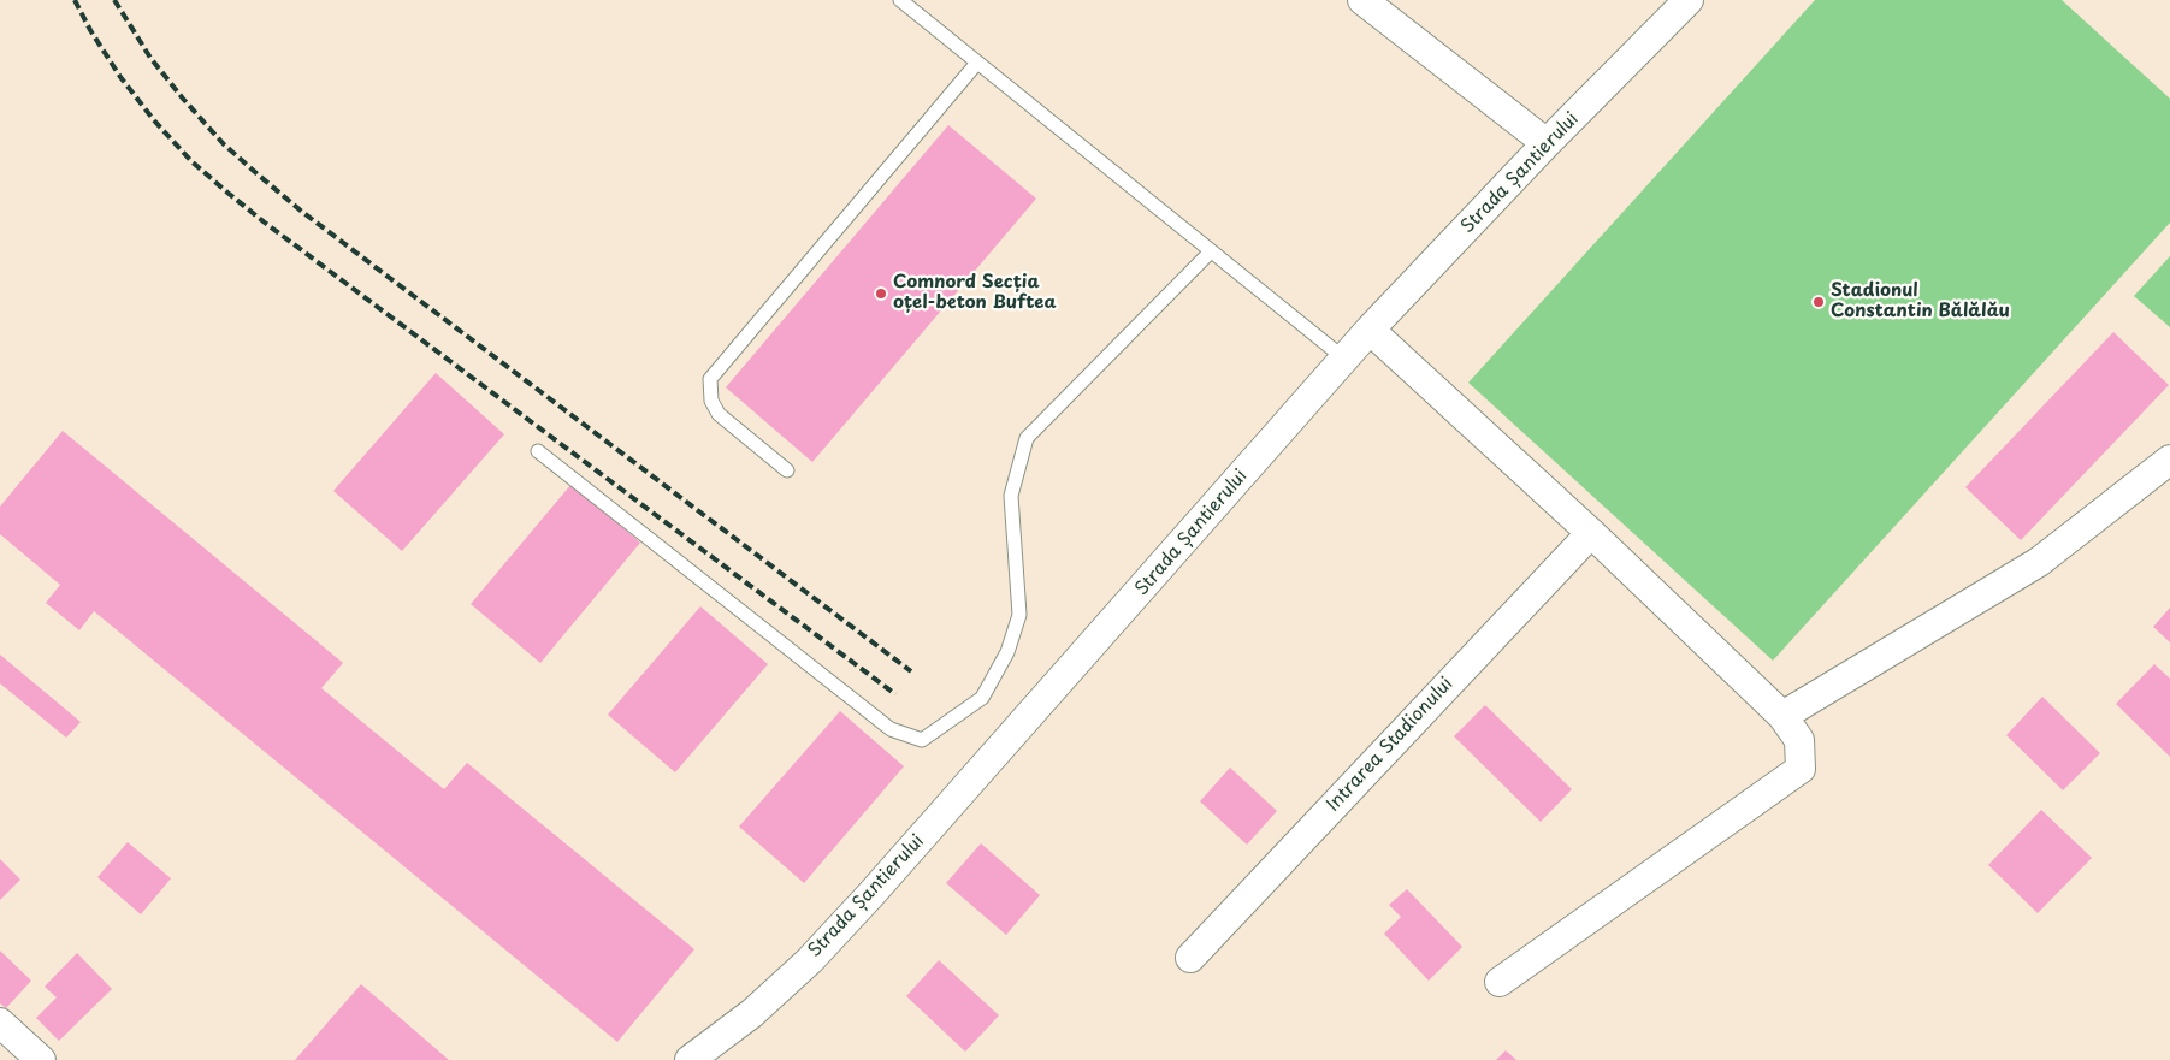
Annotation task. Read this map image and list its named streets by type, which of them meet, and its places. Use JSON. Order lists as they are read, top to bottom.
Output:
{
  "streets": {
    "street": ["Strada Șantierului", "Intrarea Stadionului"]
  },
  "places": ["Comnord Secția oțel-beton Buftea", "Stadionul Constantin Bălălău"]
}
